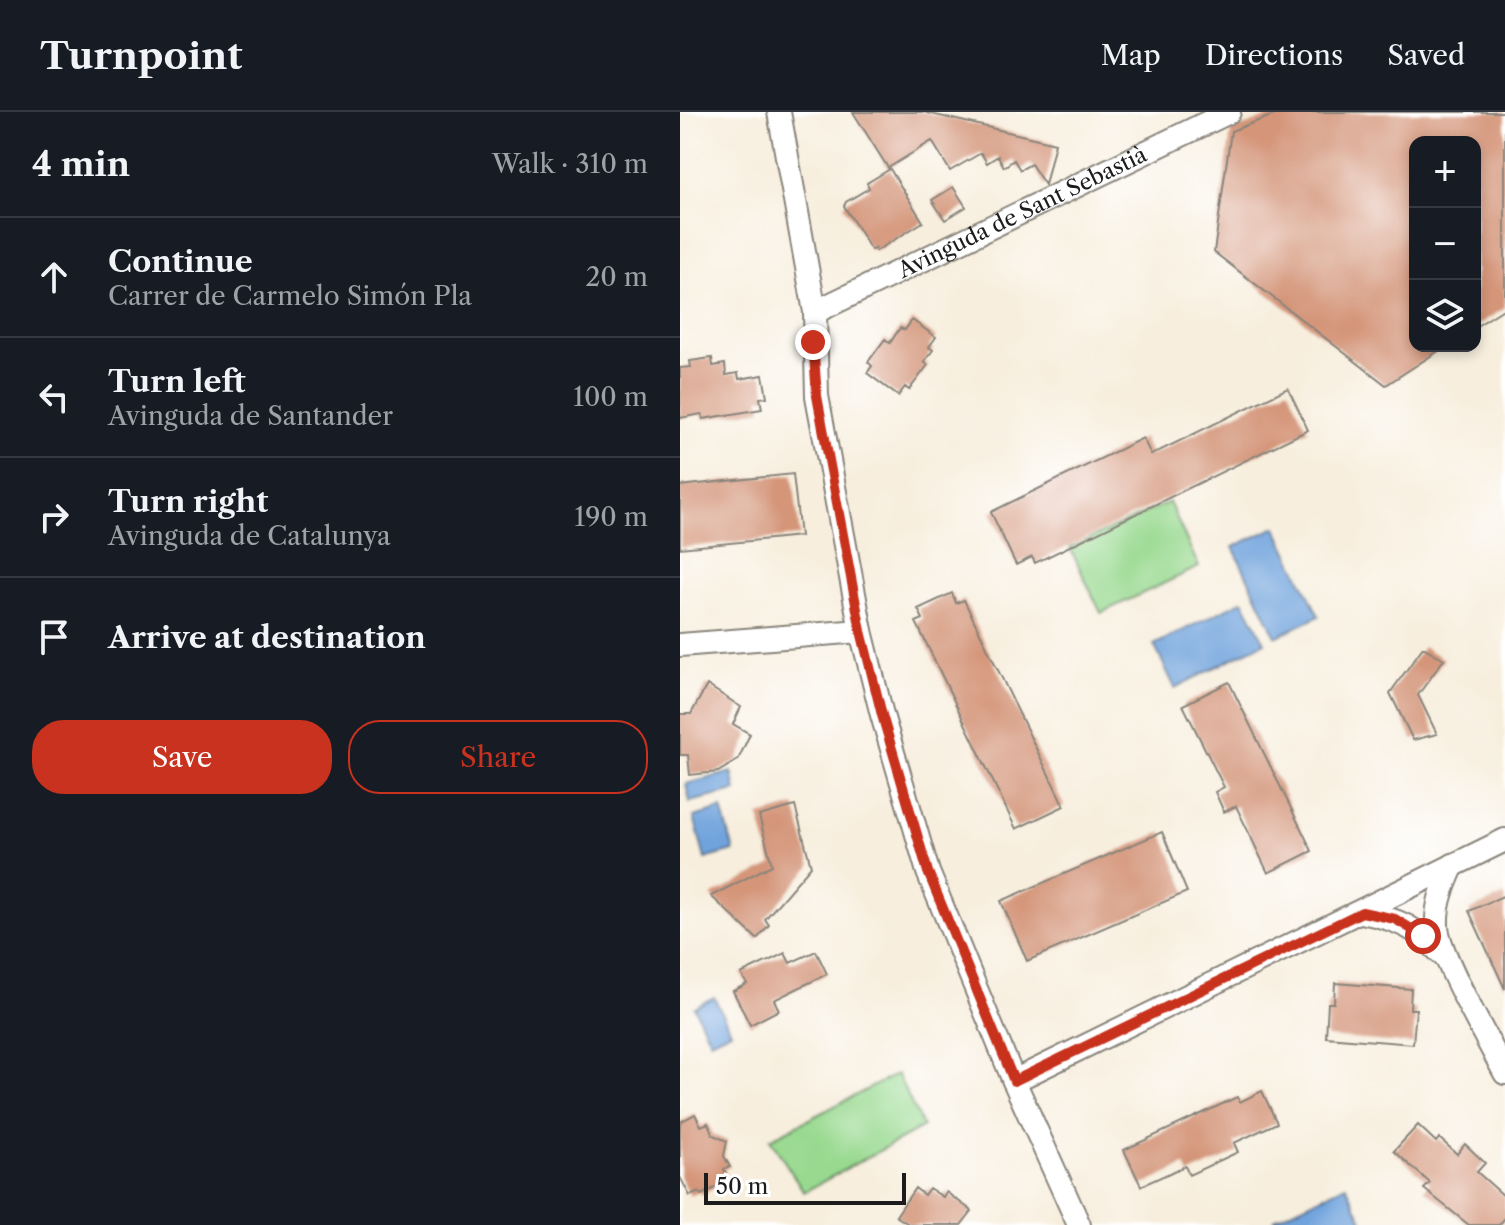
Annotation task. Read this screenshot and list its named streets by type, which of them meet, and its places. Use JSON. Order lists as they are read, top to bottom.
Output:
{
  "streets": {
    "street": ["Avinguda de Sant Sebastià"]
  },
  "scale_bar": "50 m",
  "page": {
    "header": "Turnpoint",
    "nav": ["Map", "Directions", "Saved"],
    "heading": ["4 min", "Walk · 310 m"],
    "map_buttons": ["+", "−"],
    "list": [
      ["Continue", "Carrer de Carmelo Simón Pla", "20 m"],
      ["Turn left", "Avinguda de Santander", "100 m"],
      ["Turn right", "Avinguda de Catalunya", "190 m"],
      "Arrive at destination"
    ],
    "buttons": ["Save", "Share"],
    "scale": "50 m"
  }
}
